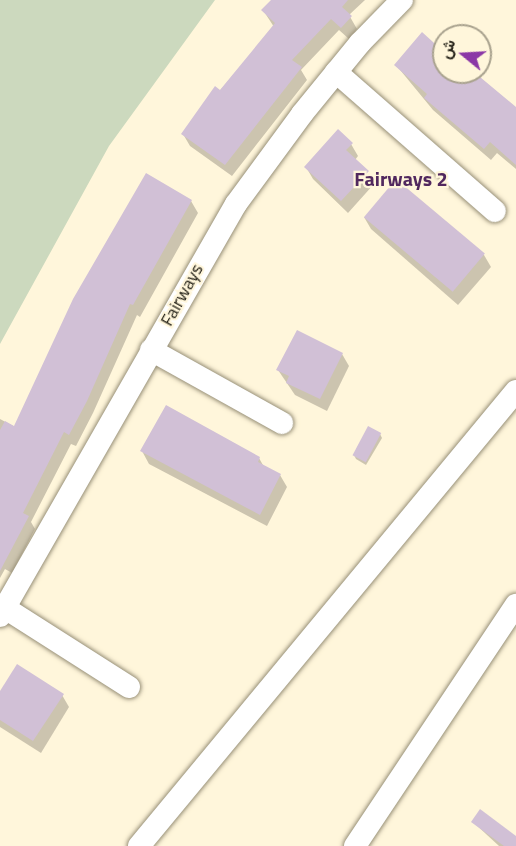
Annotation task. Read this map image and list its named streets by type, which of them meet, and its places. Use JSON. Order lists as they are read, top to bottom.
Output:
{
  "streets": {
    "street": ["Fairways"]
  },
  "districts": ["Fairways 2"],
  "north": "left"
}
